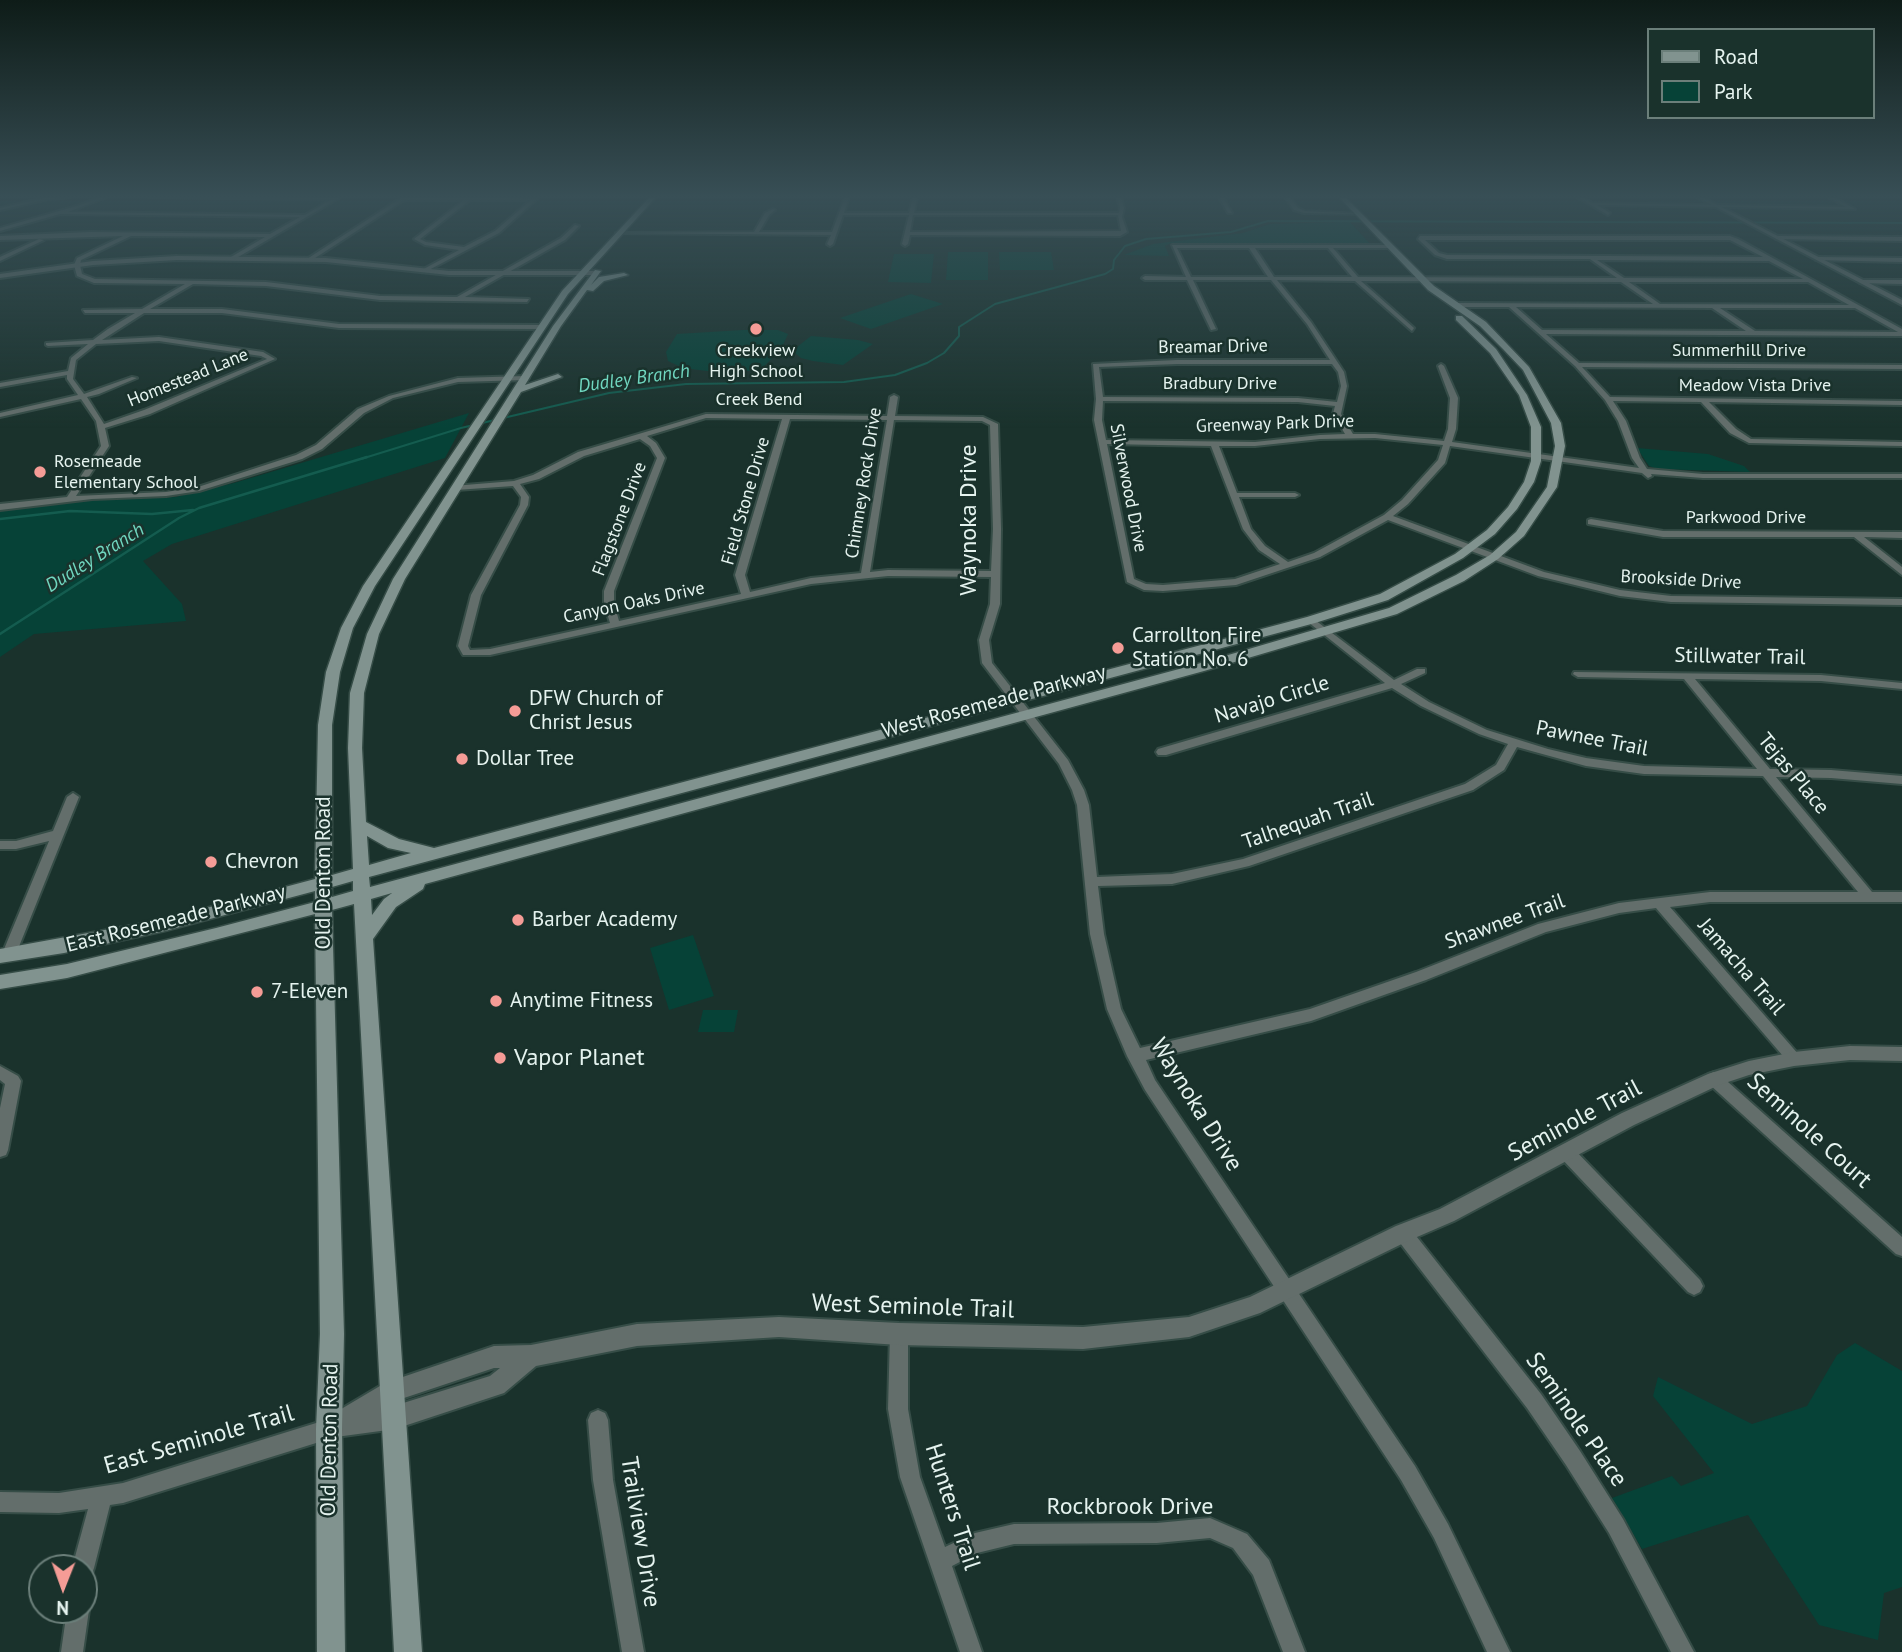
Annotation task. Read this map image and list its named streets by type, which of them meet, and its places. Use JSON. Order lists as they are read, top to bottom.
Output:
{
  "streets": {
    "main road": ["West Rosemeade Parkway", "Old Denton Road", "East Rosemeade Parkway"],
    "street": [
      "Breamar Drive",
      "Summerhill Drive",
      "Homestead Lane",
      "Bradbury Drive",
      "Meadow Vista Drive",
      "Creek Bend",
      "Greenway Park Drive",
      "Chimney Rock Drive",
      "Silverwood Drive",
      "Field Stone Drive",
      "Parkwood Drive",
      "Flagstone Drive",
      "Waynoka Drive",
      "Brookside Drive",
      "Canyon Oaks Drive",
      "Stillwater Trail",
      "Navajo Circle",
      "Pawnee Trail",
      "Tejas Place",
      "Talhequah Trail",
      "Shawnee Trail",
      "Jamacha Trail",
      "Seminole Trail",
      "Seminole Court",
      "West Seminole Trail",
      "Seminole Place",
      "East Seminole Trail",
      "Hunters Trail",
      "Rockbrook Drive",
      "Trailview Drive"
    ]
  },
  "crossings": [
    ["Breamar Drive", "Silverwood Drive"],
    ["Bradbury Drive", "Silverwood Drive"],
    ["Creek Bend", "Chimney Rock Drive"],
    ["Creek Bend", "Field Stone Drive"],
    ["Creek Bend", "Flagstone Drive"],
    ["Creek Bend", "Waynoka Drive"],
    ["Creek Bend", "Canyon Oaks Drive"],
    ["Creek Bend", "Old Denton Road"],
    ["Greenway Park Drive", "Silverwood Drive"],
    ["Greenway Park Drive", "West Rosemeade Parkway"],
    ["Chimney Rock Drive", "Canyon Oaks Drive"],
    ["Field Stone Drive", "Canyon Oaks Drive"],
    ["Flagstone Drive", "Canyon Oaks Drive"],
    ["Waynoka Drive", "Canyon Oaks Drive"],
    ["Waynoka Drive", "West Rosemeade Parkway"],
    ["Waynoka Drive", "Talhequah Trail"],
    ["Waynoka Drive", "Shawnee Trail"],
    ["Waynoka Drive", "Seminole Trail"],
    ["Waynoka Drive", "West Seminole Trail"],
    ["Brookside Drive", "West Rosemeade Parkway"],
    ["Stillwater Trail", "Tejas Place"],
    ["Navajo Circle", "Pawnee Trail"],
    ["West Rosemeade Parkway", "Pawnee Trail"],
    ["West Rosemeade Parkway", "Old Denton Road"],
    ["West Rosemeade Parkway", "East Rosemeade Parkway"],
    ["Pawnee Trail", "Tejas Place"],
    ["Pawnee Trail", "Talhequah Trail"],
    ["Tejas Place", "Shawnee Trail"],
    ["Old Denton Road", "East Rosemeade Parkway"],
    ["Old Denton Road", "West Seminole Trail"],
    ["Old Denton Road", "East Seminole Trail"],
    ["Shawnee Trail", "Jamacha Trail"],
    ["Jamacha Trail", "Seminole Trail"],
    ["Seminole Trail", "Seminole Court"],
    ["Seminole Trail", "West Seminole Trail"],
    ["Seminole Trail", "Seminole Place"],
    ["West Seminole Trail", "East Seminole Trail"],
    ["West Seminole Trail", "Hunters Trail"],
    ["Hunters Trail", "Rockbrook Drive"]
  ],
  "water": ["Dudley Branch"],
  "places": [
    "Creekview High School",
    "Rosemeade Elementary School",
    "Carrollton Fire Station No. 6",
    "DFW Church of Christ Jesus",
    "Dollar Tree",
    "Chevron",
    "Barber Academy",
    "7-Eleven",
    "Anytime Fitness",
    "Vapor Planet"
  ],
  "legend": ["Road", "Park"],
  "north": "bottom"
}
